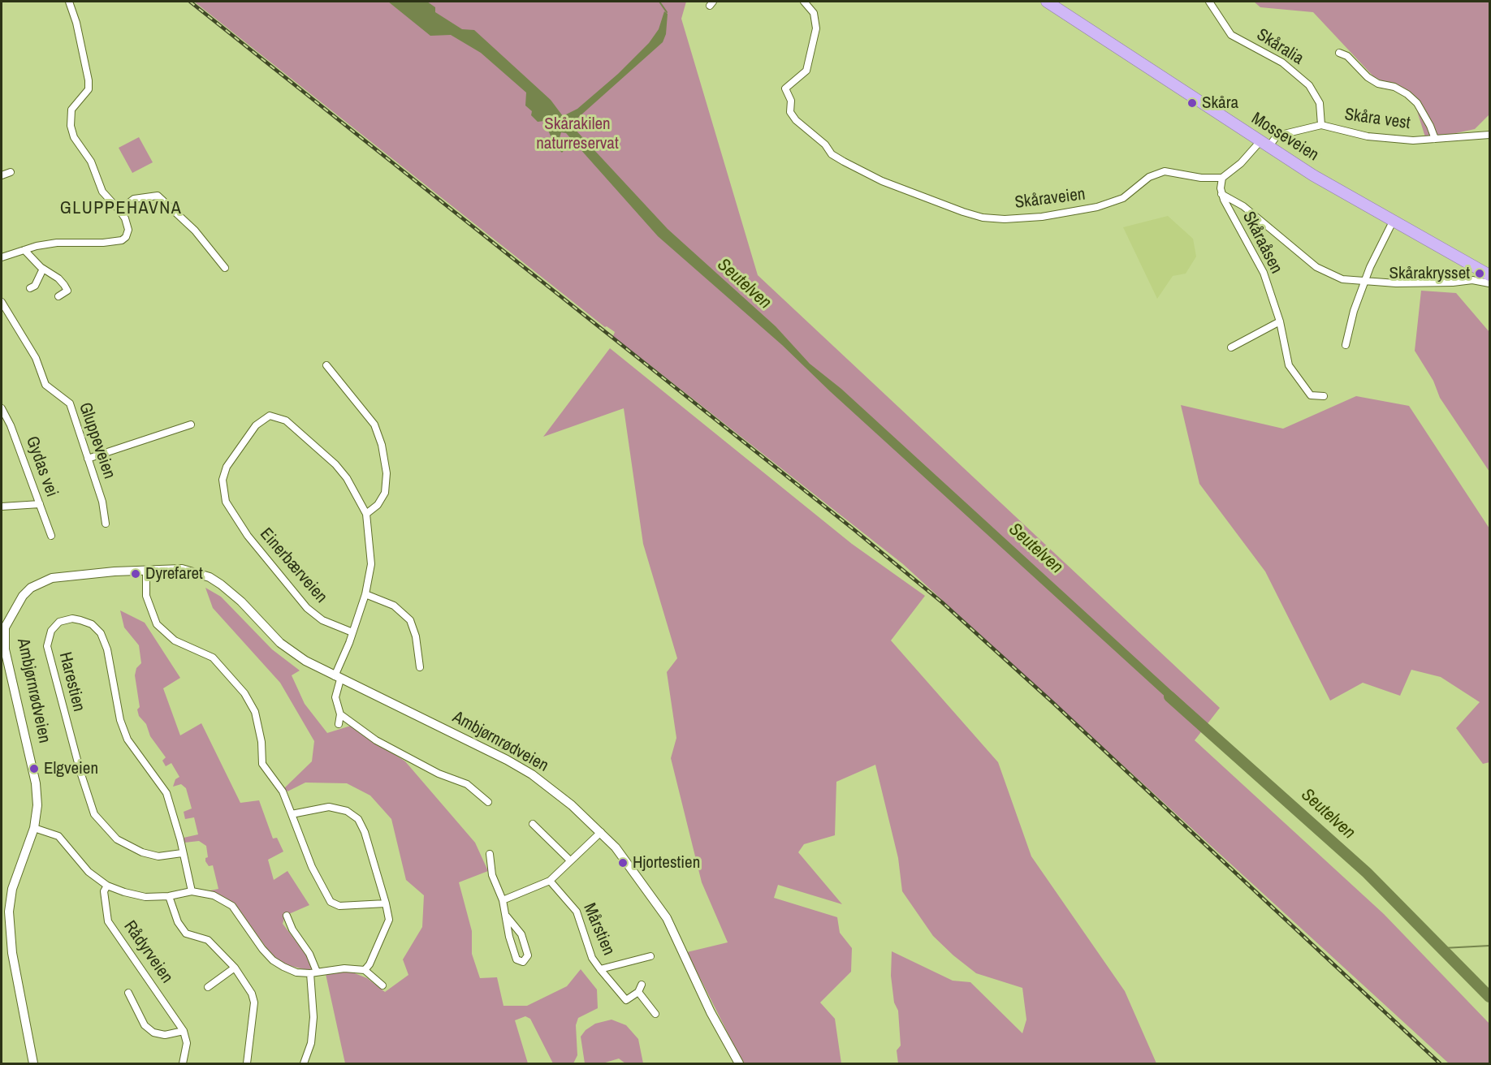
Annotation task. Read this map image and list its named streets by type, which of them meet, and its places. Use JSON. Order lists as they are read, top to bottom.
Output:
{
  "streets": {
    "highway": ["Mosseveien"],
    "street": [
      "Skåralia",
      "Skåra vest",
      "Skåraveien",
      "Skåraåsen",
      "Gluppeveien",
      "Gydas vei",
      "Einerbærveien",
      "Harestien",
      "Ambjørnrødveien",
      "Mårstien",
      "Rådyrveien"
    ]
  },
  "crossings": [
    ["Skåralia", "Skåra vest"],
    ["Skåra vest", "Mosseveien"]
  ],
  "districts": ["GLUPPEHAVNA"],
  "water": ["Seutelven"],
  "parks": ["Skårakilen naturreservat"],
  "places": [
    "Skåra",
    "Skårakrysset",
    "Dyrefaret",
    "Elgveien",
    "Hjortestien"
  ]
}
